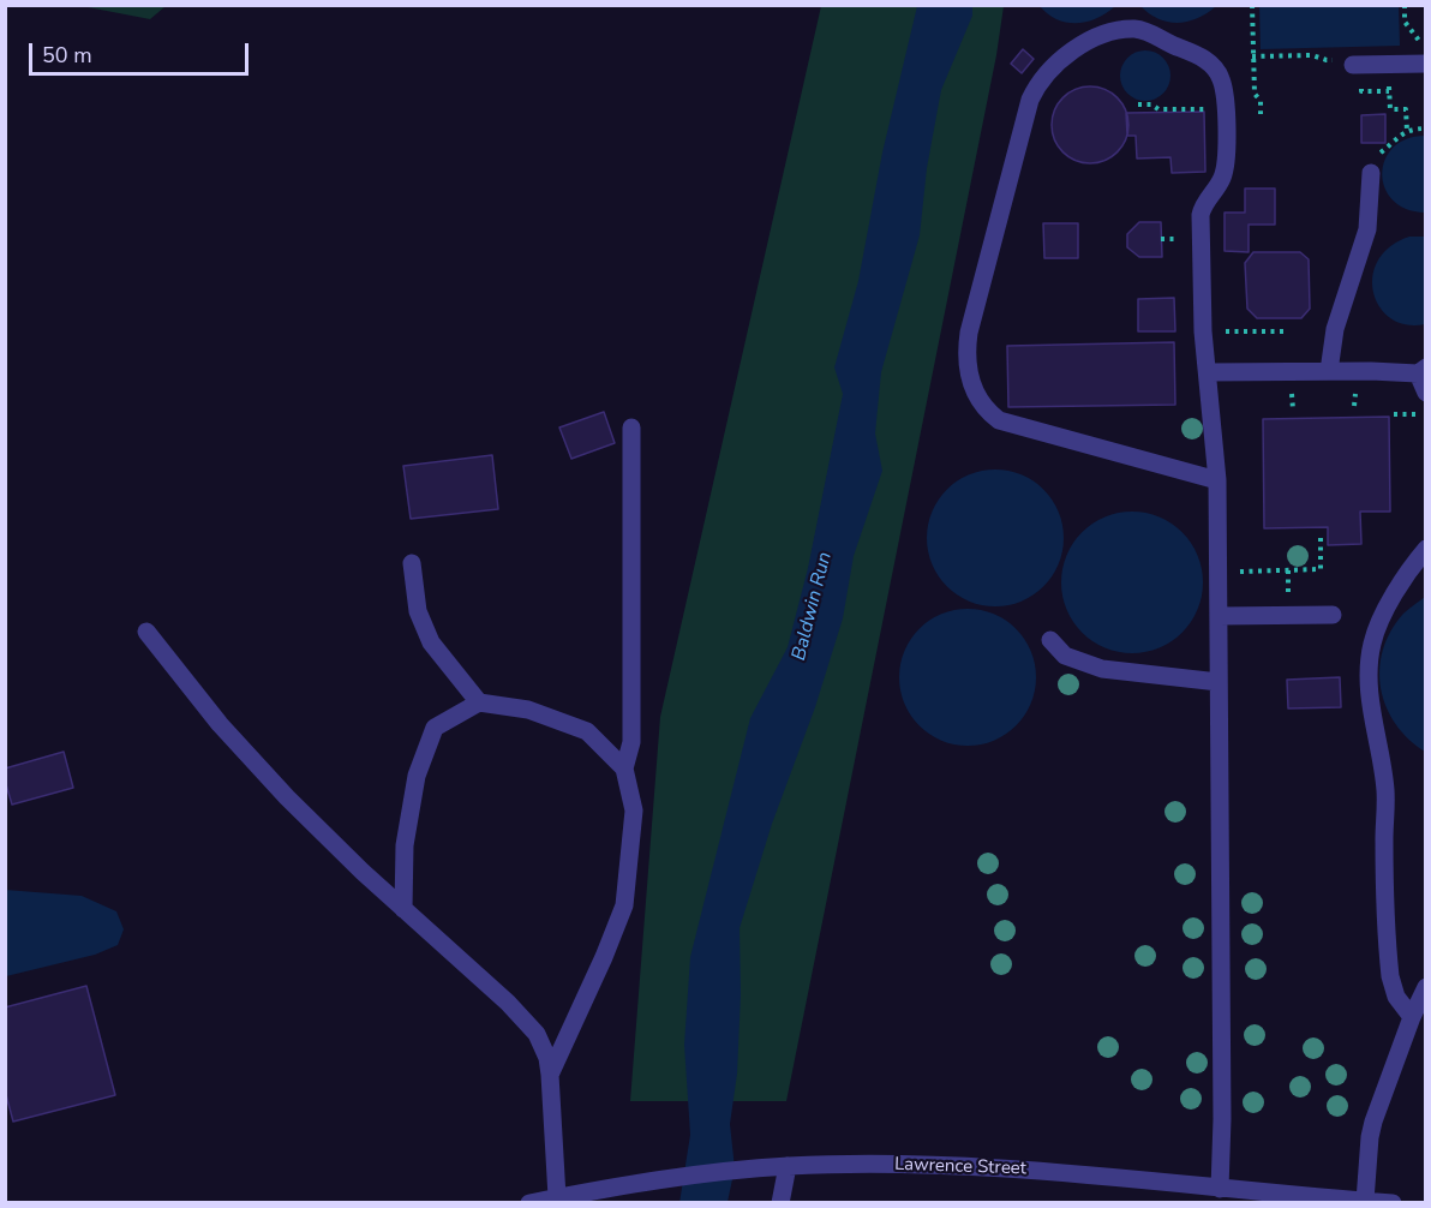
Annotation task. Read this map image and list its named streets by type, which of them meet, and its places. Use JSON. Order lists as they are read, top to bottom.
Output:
{
  "streets": {
    "street": ["Lawrence Street"]
  },
  "water": ["Baldwin Run"],
  "scale_bar": "50 m"
}
